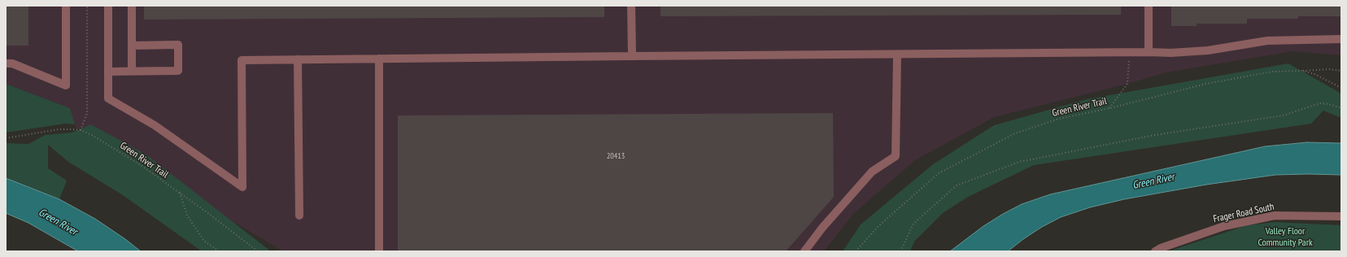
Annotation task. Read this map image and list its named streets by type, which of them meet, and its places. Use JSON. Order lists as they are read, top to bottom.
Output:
{
  "streets": {
    "street": ["Frager Road South"],
    "path": ["Green River Trail"]
  },
  "water": ["Green River"],
  "parks": ["Valley Floor Community Park"],
  "house_numbers": ["20413"]
}
